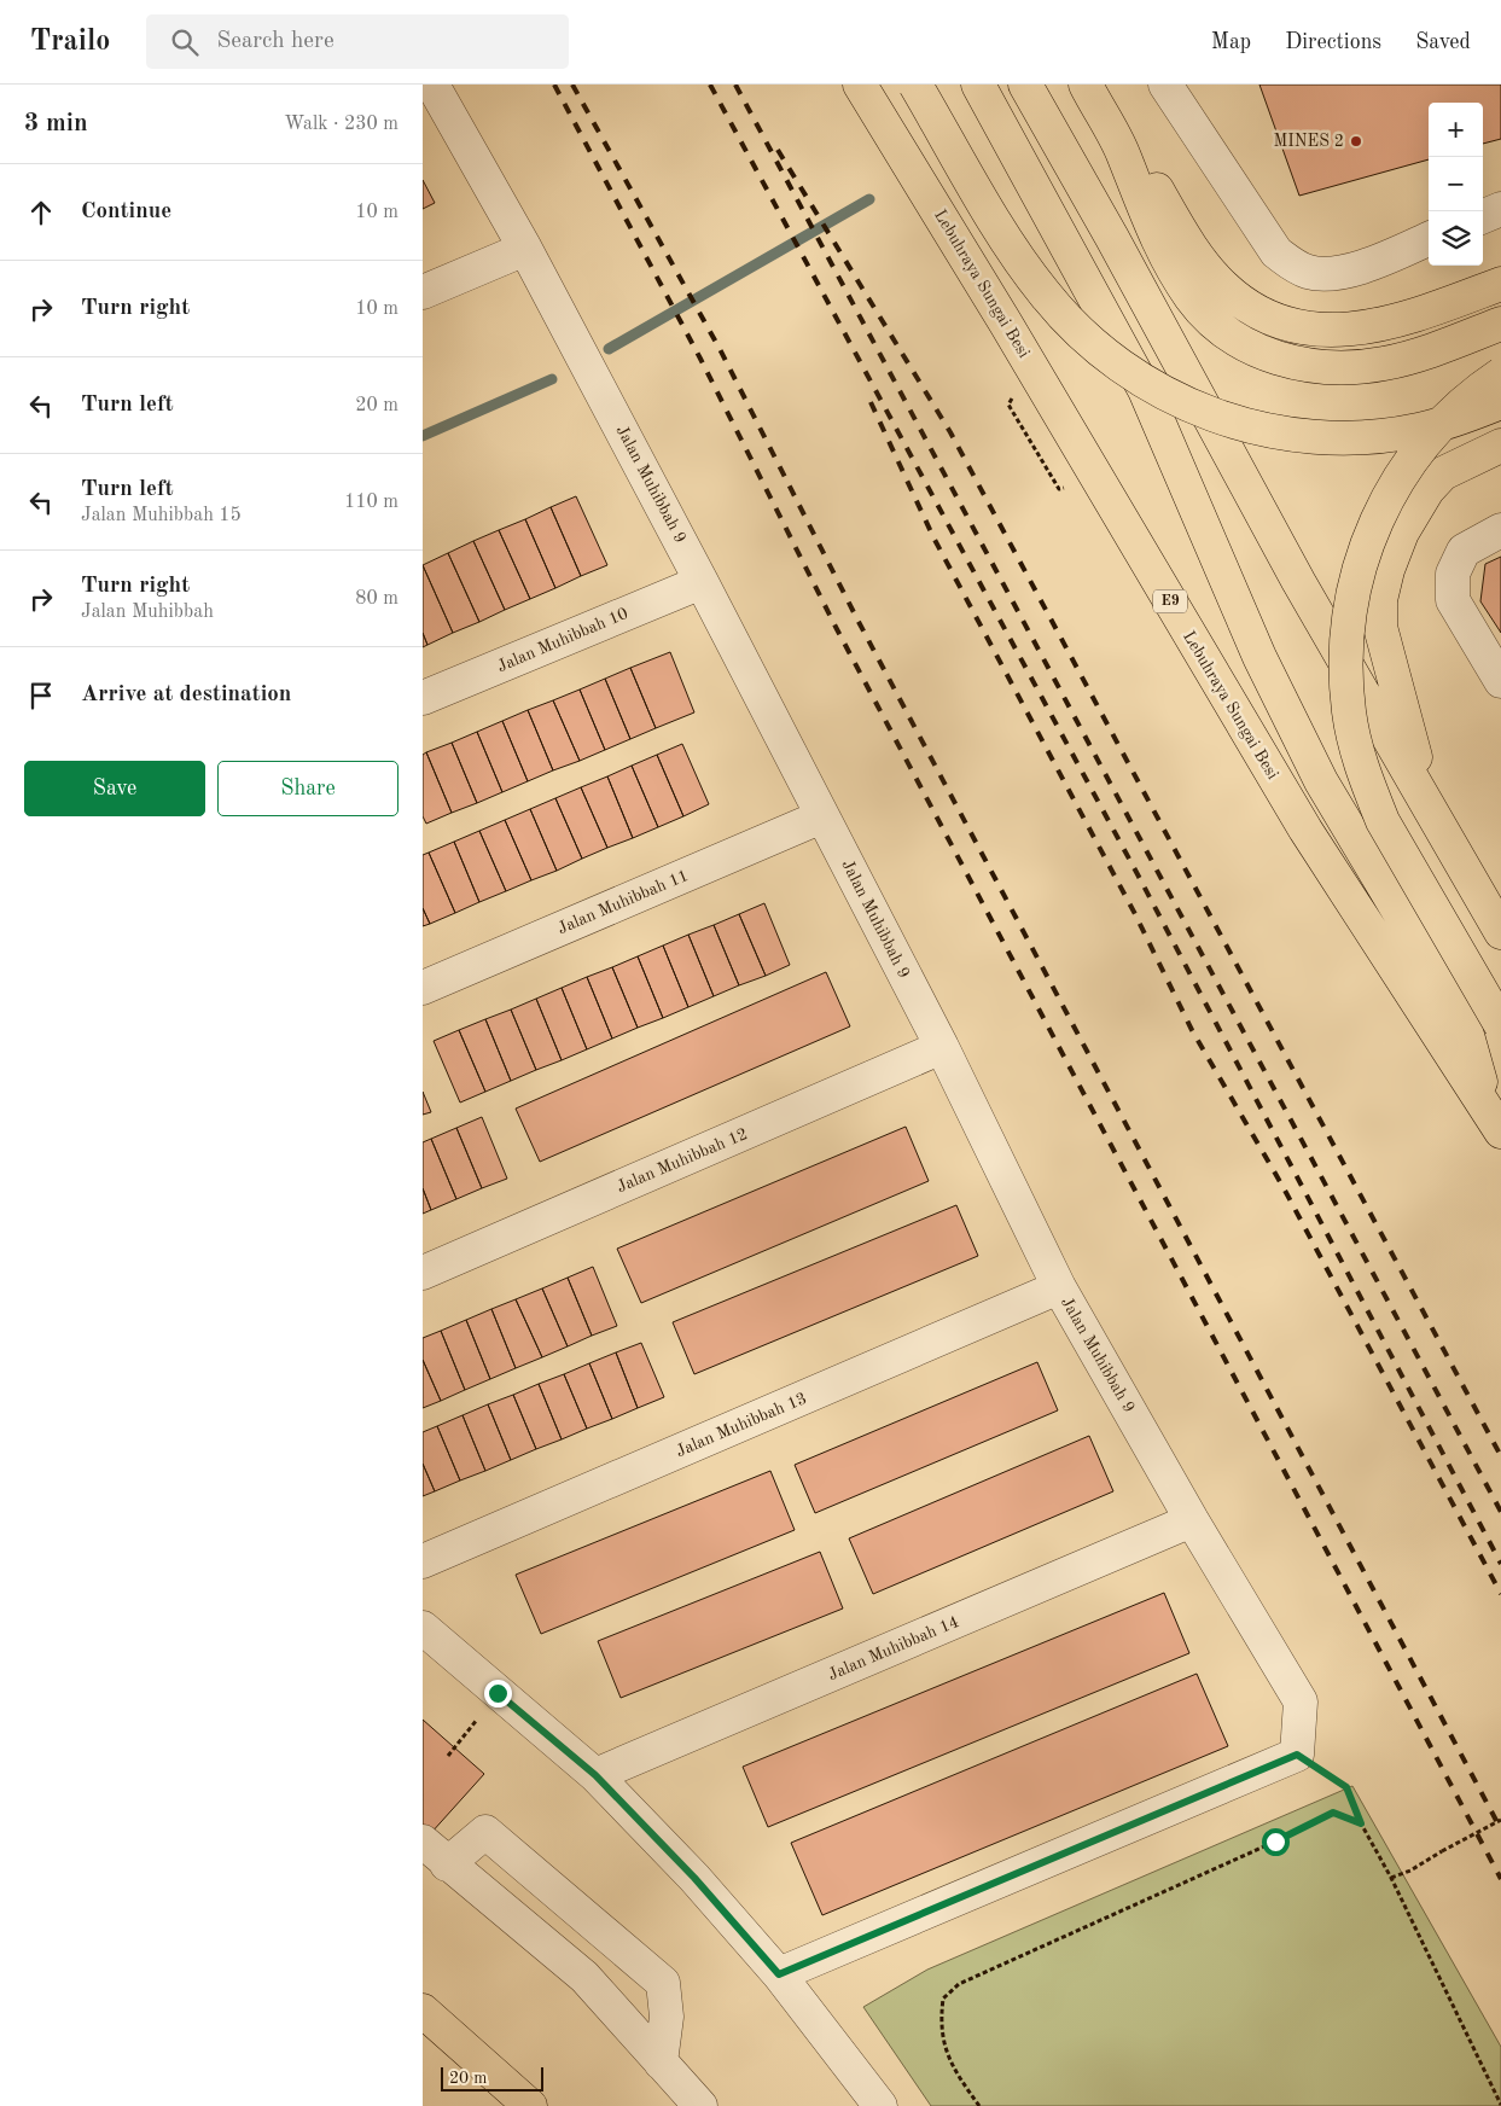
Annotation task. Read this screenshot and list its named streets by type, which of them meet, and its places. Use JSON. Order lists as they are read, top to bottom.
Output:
{
  "streets": {
    "highway": ["Lebuhraya Sungai Besi", "E9"],
    "street": [
      "Jalan Muhibbah 9",
      "Jalan Muhibbah 10",
      "Jalan Muhibbah 11",
      "Jalan Muhibbah 12",
      "Jalan Muhibbah 13",
      "Jalan Muhibbah 14"
    ]
  },
  "crossings": [
    ["Jalan Muhibbah 9", "Jalan Muhibbah 10"],
    ["Jalan Muhibbah 9", "Jalan Muhibbah 11"],
    ["Jalan Muhibbah 9", "Jalan Muhibbah 12"],
    ["Jalan Muhibbah 9", "Jalan Muhibbah 13"],
    ["Jalan Muhibbah 9", "Jalan Muhibbah 14"]
  ],
  "places": ["MINES 2"],
  "scale_bar": "20 m",
  "page": {
    "header": "Trailo",
    "search": "Search here",
    "nav": ["Map", "Directions", "Saved"],
    "heading": ["3 min", "Walk · 230 m"],
    "map_buttons": ["+", "−"],
    "list": [
      ["Continue", "10 m"],
      ["Turn right", "10 m"],
      ["Turn left", "20 m"],
      ["Turn left", "Jalan Muhibbah 15", "110 m"],
      ["Turn right", "Jalan Muhibbah", "80 m"],
      "Arrive at destination"
    ],
    "buttons": ["Save", "Share"],
    "scale": "20 m"
  }
}
